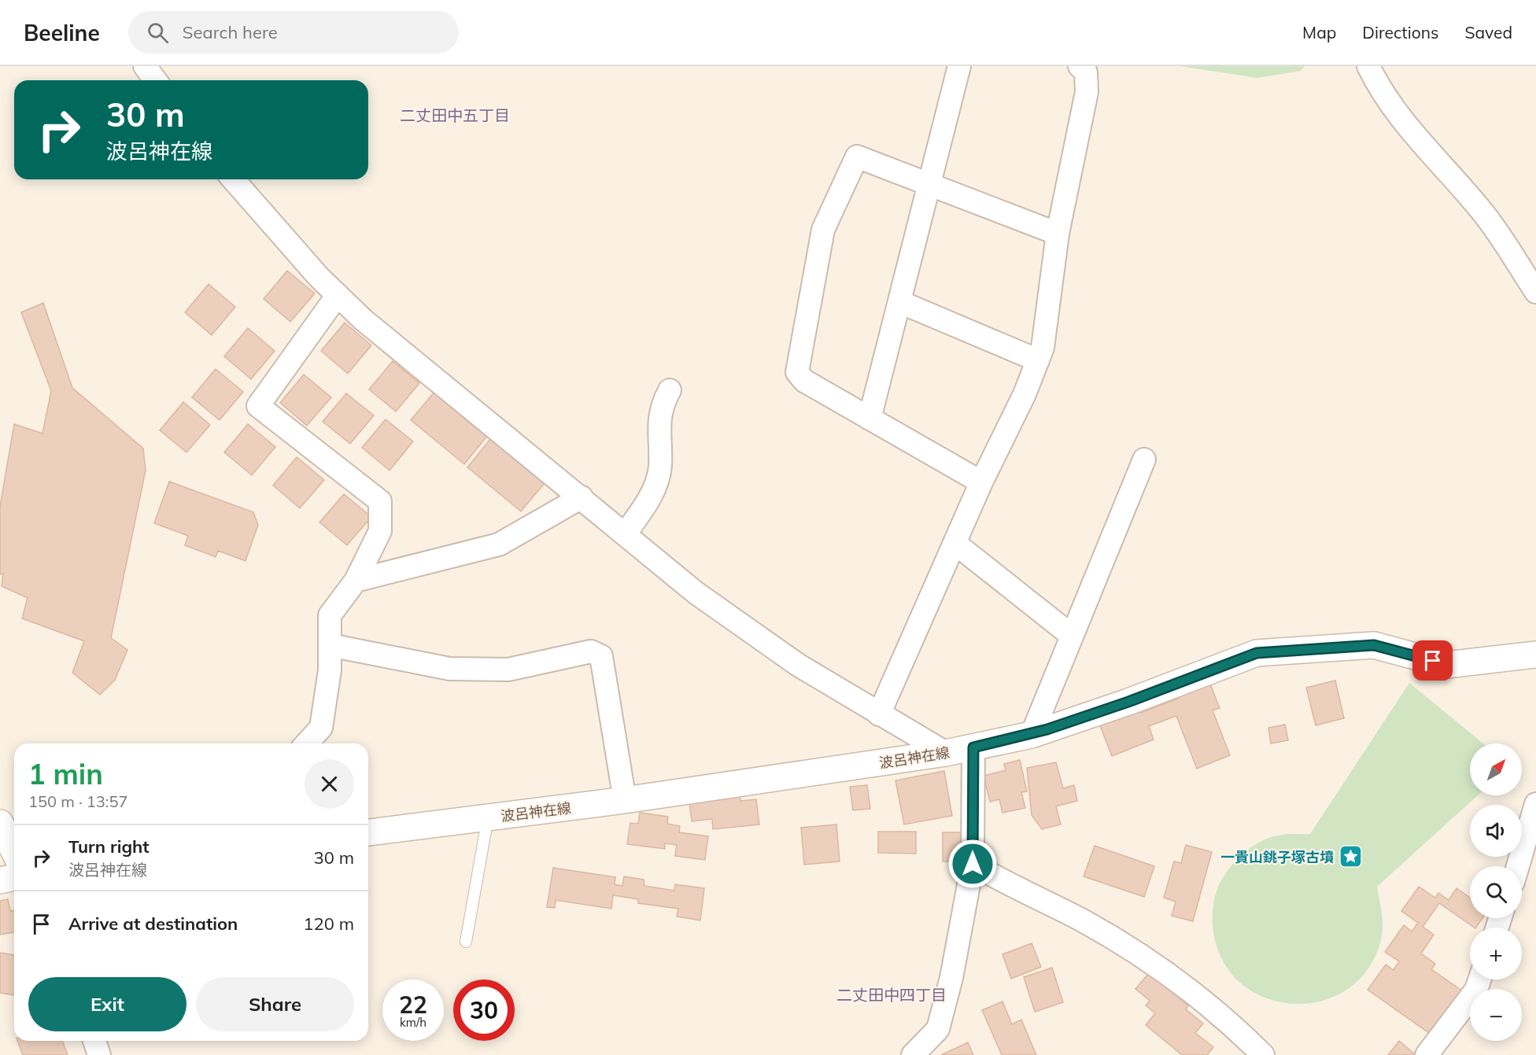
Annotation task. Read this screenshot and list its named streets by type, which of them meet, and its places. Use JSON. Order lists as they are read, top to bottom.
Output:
{
  "streets": {
    "main road": ["波呂神在線"]
  },
  "districts": ["二丈田中五丁目", "二丈田中四丁目"],
  "places": {
    "place": ["一貴山銚子塚古墳"]
  },
  "north": "top right",
  "page": {
    "header": "Beeline",
    "search": "Search here",
    "nav": ["Map", "Directions", "Saved"],
    "turn": ["30 m", "波呂神在線"],
    "map_buttons": ["+", "−"],
    "heading": ["1 min", "150 m · 13:57"],
    "list": [
      {
        "name": "Turn right",
        "note": "波呂神在線",
        "value": "30 m"
      },
      {
        "name": "Arrive at destination",
        "value": "120 m"
      }
    ],
    "buttons": ["Exit", "Share"],
    "speed": "22 km/h",
    "limit": "30"
  }
}
